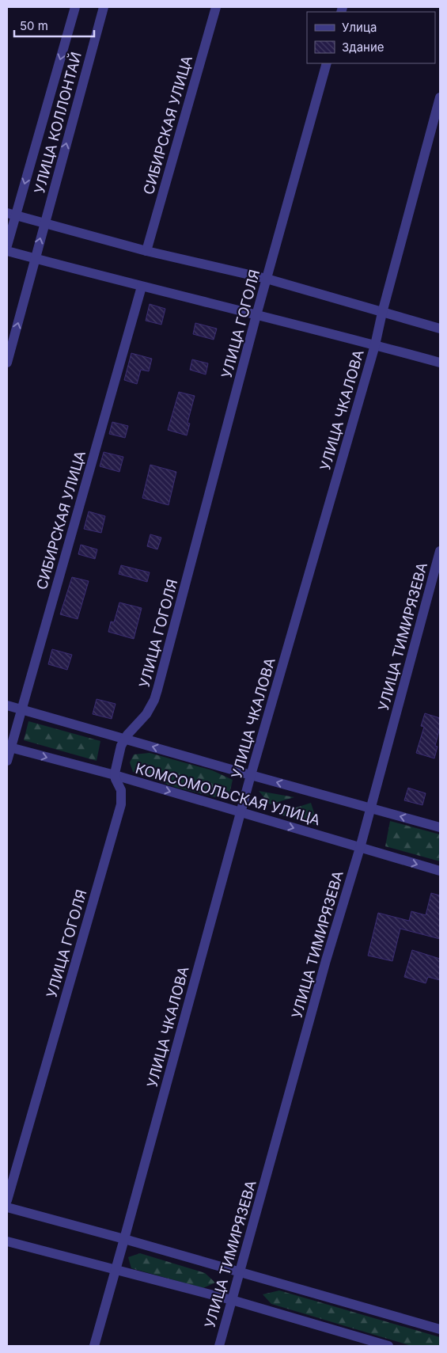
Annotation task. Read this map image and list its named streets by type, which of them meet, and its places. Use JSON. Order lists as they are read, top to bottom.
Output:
{
  "streets": {
    "street": [
      "УЛИЦА КОЛЛОНТАЙ",
      "СИБИРСКАЯ УЛИЦА",
      "УЛИЦА ГОГОЛЯ",
      "УЛИЦА ЧКАЛОВА",
      "УЛИЦА ТИМИРЯЗЕВА",
      "КОМСОМОЛЬСКАЯ УЛИЦА"
    ]
  },
  "crossings": [
    ["СИБИРСКАЯ УЛИЦА", "КОМСОМОЛЬСКАЯ УЛИЦА"],
    ["УЛИЦА ГОГОЛЯ", "КОМСОМОЛЬСКАЯ УЛИЦА"],
    ["УЛИЦА ЧКАЛОВА", "КОМСОМОЛЬСКАЯ УЛИЦА"],
    ["УЛИЦА ТИМИРЯЗЕВА", "КОМСОМОЛЬСКАЯ УЛИЦА"]
  ],
  "legend": ["Улица", "Здание"],
  "scale_bar": "50 m"
}
